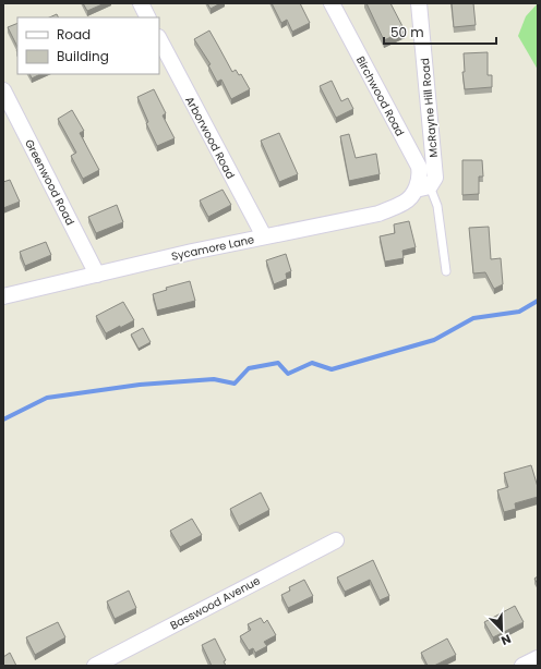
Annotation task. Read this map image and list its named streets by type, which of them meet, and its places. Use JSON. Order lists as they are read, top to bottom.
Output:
{
  "streets": {
    "street": [
      "Birchwood Road",
      "McRayne Hill Road",
      "Arborwood Road",
      "Greenwood Road",
      "Sycamore Lane",
      "Basswood Avenue"
    ]
  },
  "crossings": [
    ["Birchwood Road", "McRayne Hill Road"],
    ["Birchwood Road", "Sycamore Lane"],
    ["McRayne Hill Road", "Sycamore Lane"],
    ["Arborwood Road", "Sycamore Lane"],
    ["Greenwood Road", "Sycamore Lane"]
  ],
  "legend": ["Road", "Building"],
  "scale_bar": "50 m",
  "north": "bottom right"
}
